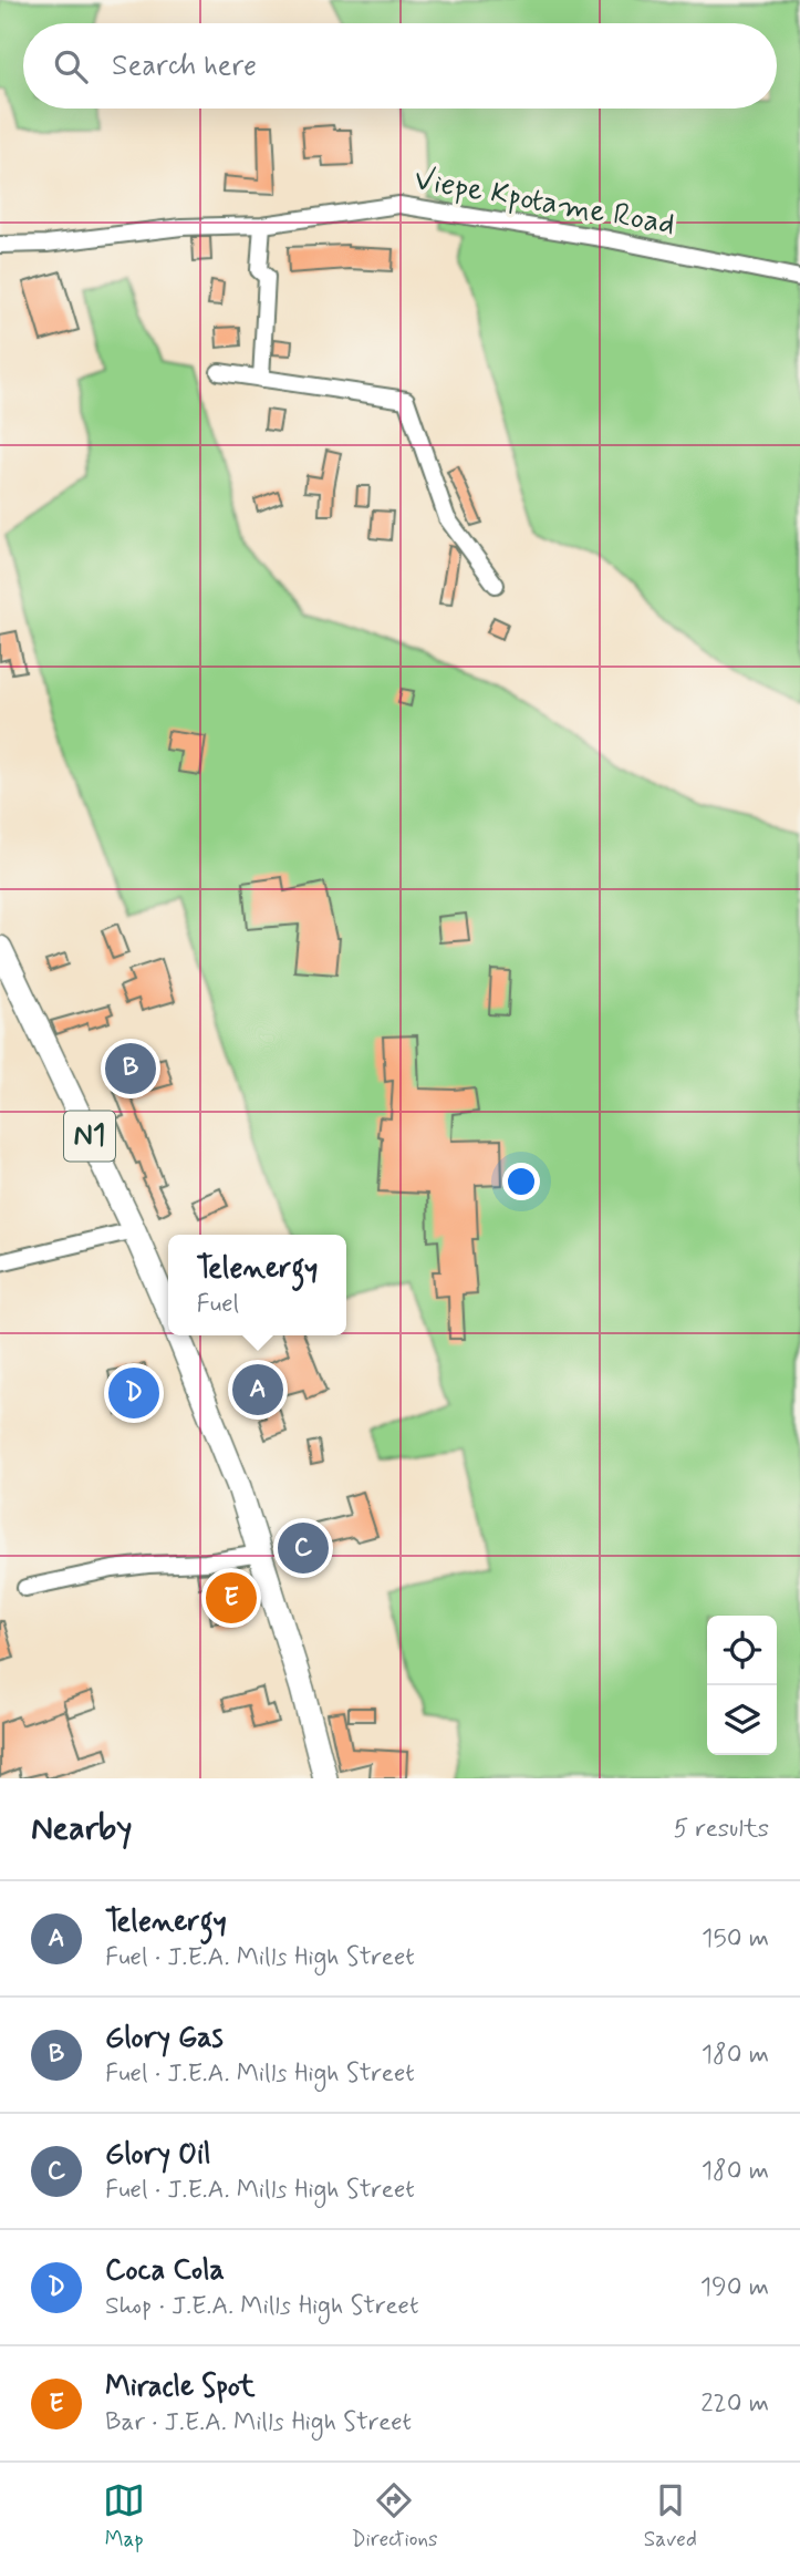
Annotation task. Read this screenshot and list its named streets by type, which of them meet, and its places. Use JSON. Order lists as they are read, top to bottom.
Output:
{
  "streets": {
    "highway": ["N1"],
    "street": ["Viepe Kpotame Road"]
  },
  "page": {
    "search": "Search here",
    "pins": [
      "B",
      "A",
      "D",
      "C",
      "E"
    ],
    "popup": ["Telenergy", "Fuel"],
    "heading": ["Nearby", "5 results"],
    "list": [
      {
        "mark": "A",
        "name": "Telenergy",
        "note": "Fuel · J.E.A. Mills High Street",
        "value": "150 m"
      },
      {
        "mark": "B",
        "name": "Glory Gas",
        "note": "Fuel · J.E.A. Mills High Street",
        "value": "180 m"
      },
      {
        "mark": "C",
        "name": "Glory Oil",
        "note": "Fuel · J.E.A. Mills High Street",
        "value": "180 m"
      },
      {
        "mark": "D",
        "name": "Coca Cola",
        "note": "Shop · J.E.A. Mills High Street",
        "value": "190 m"
      },
      {
        "mark": "E",
        "name": "Miracle Spot",
        "note": "Bar · J.E.A. Mills High Street",
        "value": "220 m"
      }
    ],
    "nav": ["Map", "Directions", "Saved"]
  }
}
